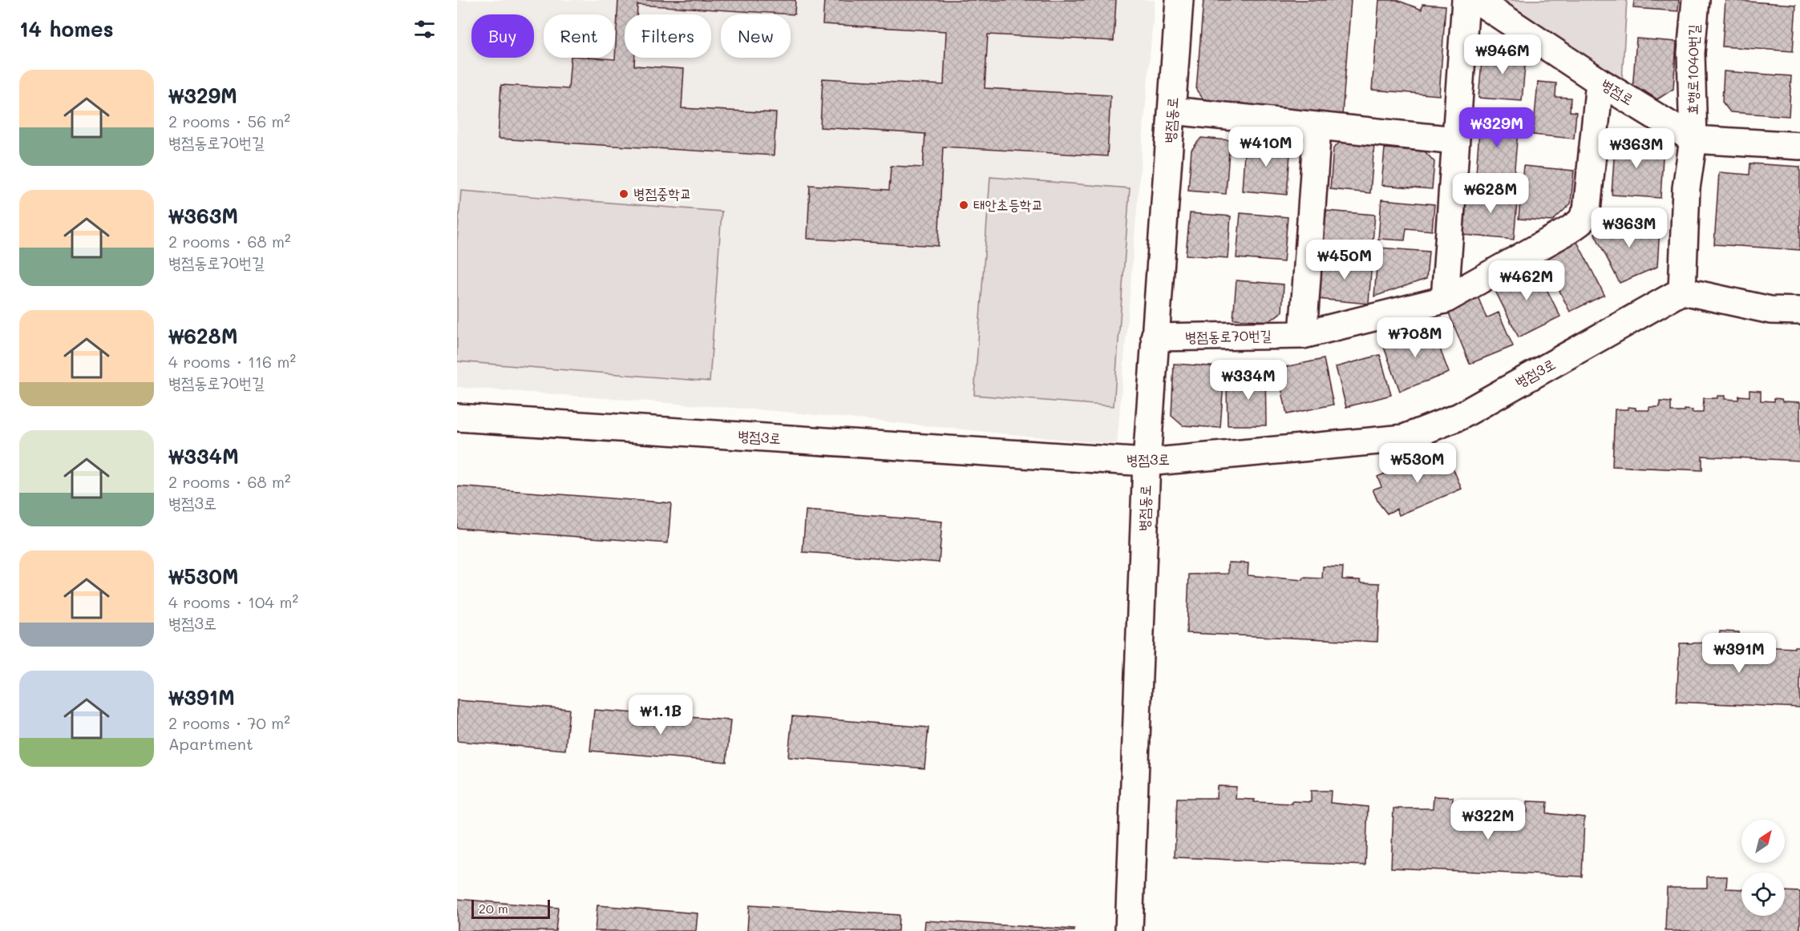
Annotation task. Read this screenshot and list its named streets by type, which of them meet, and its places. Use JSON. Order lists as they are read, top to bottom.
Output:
{
  "streets": {
    "street": [
      "효행로1040번길",
      "병점로",
      "병점동로",
      "병점동로70번길",
      "병점3로"
    ]
  },
  "crossings": [
    ["효행로1040번길", "병점로"],
    ["효행로1040번길", "병점3로"],
    ["병점로", "병점동로70번길"],
    ["병점동로", "병점동로70번길"],
    ["병점동로", "병점3로"]
  ],
  "places": ["병점중학교", "태안초등학교"],
  "scale_bar": "20 m",
  "north": "top right",
  "page": {
    "heading": "14 homes",
    "chip": [
      "Buy",
      "Rent",
      "Filters",
      "New"
    ],
    "price": [
      "₩946M",
      "₩329M",
      "₩410M",
      "₩363M",
      "₩628M",
      "₩363M",
      "₩450M",
      "₩462M",
      "₩708M",
      "₩334M",
      "₩530M",
      "₩391M",
      "₩1.1B",
      "₩322M"
    ],
    "list": [
      {
        "name": "₩329M",
        "note": "2 rooms · 56 m² · 병점동로70번길"
      },
      {
        "name": "₩363M",
        "note": "2 rooms · 68 m² · 병점동로70번길"
      },
      {
        "name": "₩628M",
        "note": "4 rooms · 116 m² · 병점동로70번길"
      },
      {
        "name": "₩334M",
        "note": "2 rooms · 68 m² · 병점3로"
      },
      {
        "name": "₩530M",
        "note": "4 rooms · 104 m² · 병점3로"
      },
      {
        "name": "₩391M",
        "note": "2 rooms · 70 m² · Apartment"
      }
    ],
    "scale": "20 m"
  }
}
